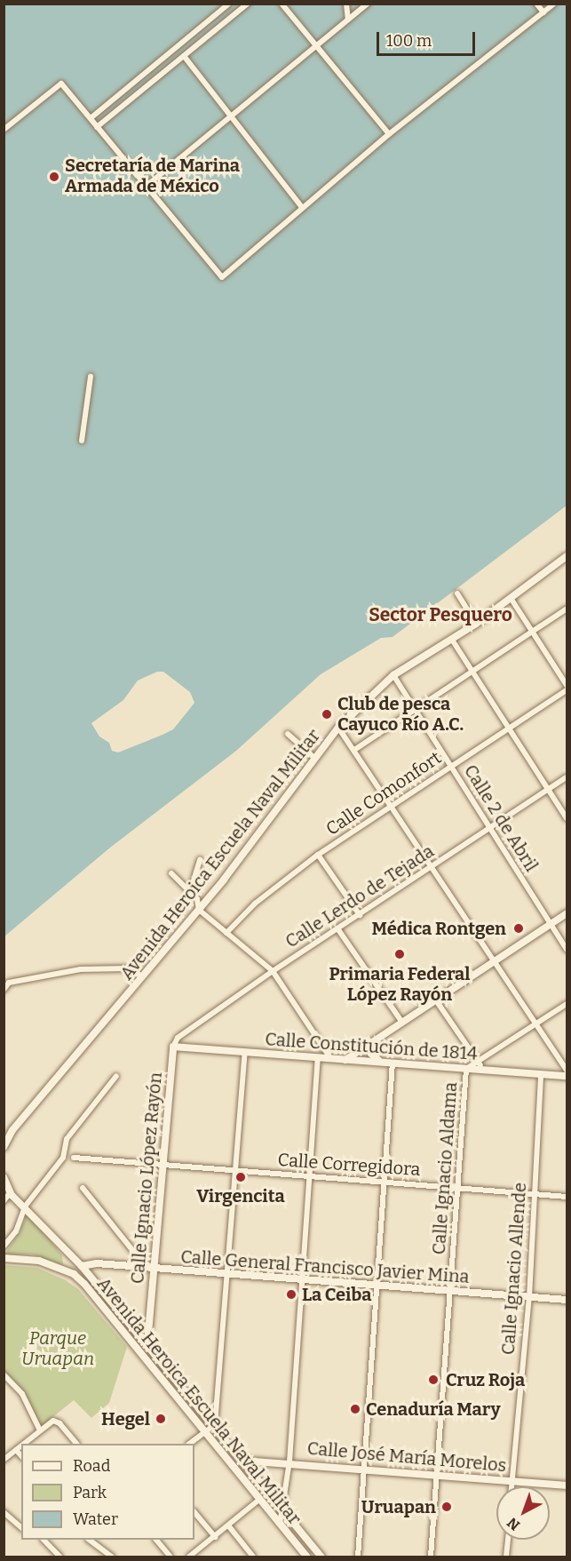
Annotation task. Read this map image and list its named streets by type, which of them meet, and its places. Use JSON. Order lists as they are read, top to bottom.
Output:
{
  "streets": {
    "street": [
      "Calle Comonfort",
      "Calle 2 de Abril",
      "Avenida Heroica Escuela Naval Militar",
      "Calle Lerdo de Tejada",
      "Calle Constitución de 1814",
      "Calle Corregidora",
      "Calle Ignacio Aldama",
      "Calle Ignacio López Rayón",
      "Calle General Francisco Javier Mina",
      "Calle Ignacio Allende",
      "Calle José María Morelos"
    ]
  },
  "crossings": [
    ["Calle Comonfort", "Calle 2 de Abril"],
    ["Calle 2 de Abril", "Avenida Heroica Escuela Naval Militar"],
    ["Calle 2 de Abril", "Calle Lerdo de Tejada"],
    ["Avenida Heroica Escuela Naval Militar", "Calle Ignacio López Rayón"],
    ["Avenida Heroica Escuela Naval Militar", "Calle General Francisco Javier Mina"],
    ["Avenida Heroica Escuela Naval Militar", "Calle José María Morelos"],
    ["Calle Lerdo de Tejada", "Calle Constitución de 1814"],
    ["Calle Lerdo de Tejada", "Calle Ignacio López Rayón"],
    ["Calle Constitución de 1814", "Calle Ignacio Aldama"],
    ["Calle Constitución de 1814", "Calle Ignacio López Rayón"],
    ["Calle Constitución de 1814", "Calle Ignacio Allende"],
    ["Calle Corregidora", "Calle Ignacio Aldama"],
    ["Calle Corregidora", "Calle Ignacio López Rayón"],
    ["Calle Corregidora", "Calle Ignacio Allende"],
    ["Calle Ignacio Aldama", "Calle General Francisco Javier Mina"],
    ["Calle Ignacio Aldama", "Calle José María Morelos"],
    ["Calle Ignacio López Rayón", "Calle General Francisco Javier Mina"],
    ["Calle General Francisco Javier Mina", "Calle Ignacio Allende"],
    ["Calle Ignacio Allende", "Calle José María Morelos"]
  ],
  "districts": ["Sector Pesquero"],
  "parks": ["Parque Uruapan"],
  "places": [
    "Secretaría de Marina Armada de México",
    "Club de pesca Cayuco Río A.C.",
    "Médica Rontgen",
    "Primaria Federal López Rayón",
    "Virgencita",
    "La Ceiba",
    "Cruz Roja",
    "Cenaduría Mary",
    "Hegel",
    "Uruapan"
  ],
  "legend": ["Road", "Park", "Water"],
  "scale_bar": "100 m",
  "north": "bottom left"
}
